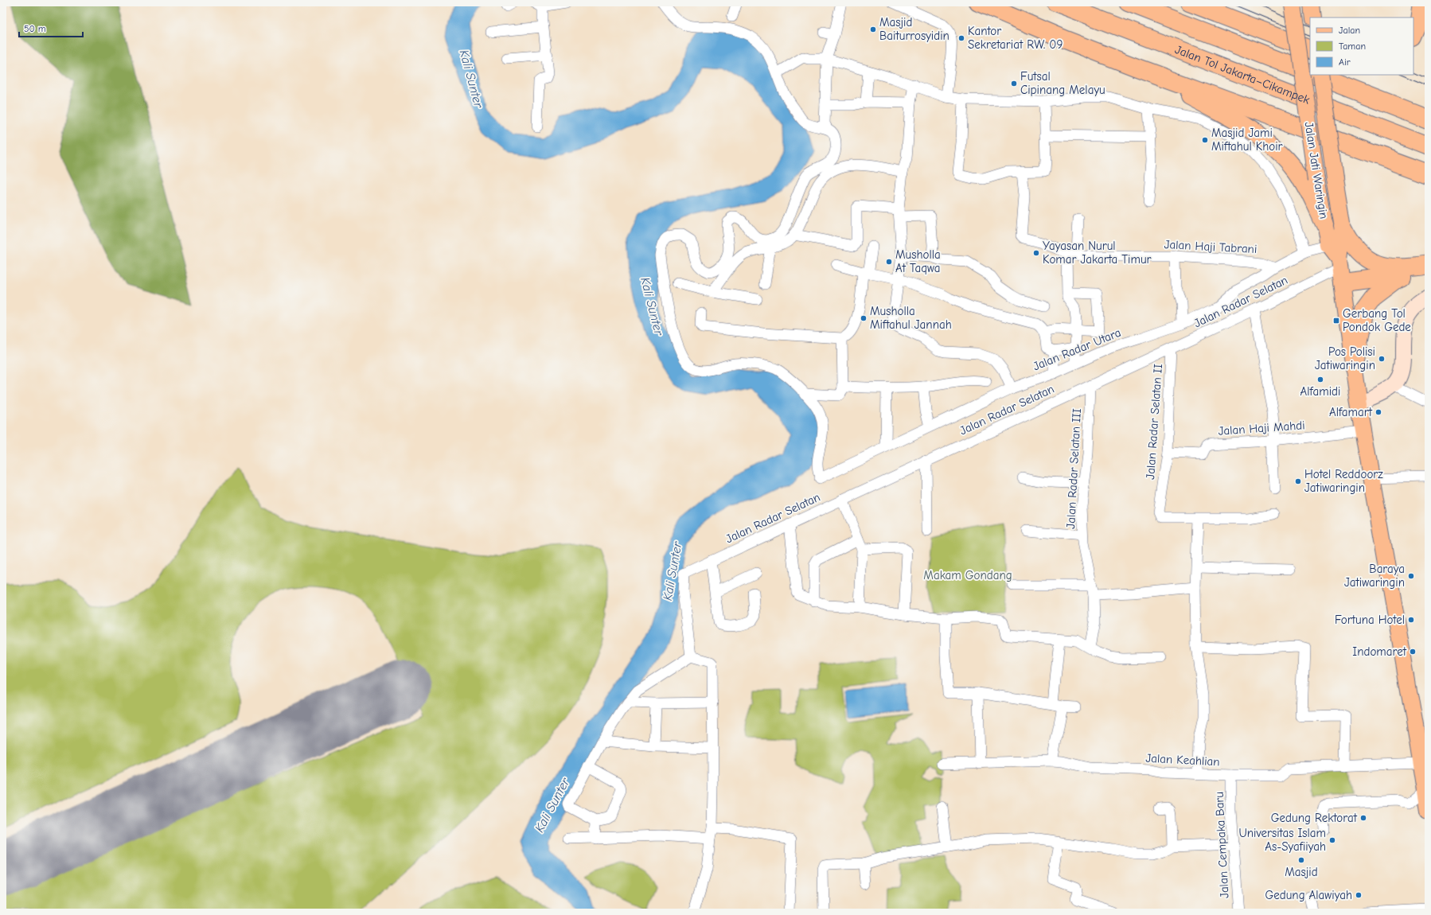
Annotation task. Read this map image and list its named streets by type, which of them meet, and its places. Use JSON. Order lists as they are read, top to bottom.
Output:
{
  "streets": {
    "highway": ["Jalan Tol Jakarta–Cikampek"],
    "main road": ["Jalan Jati Waringin"],
    "street": [
      "Jalan Haji Tabrani",
      "Jalan Radar Selatan",
      "Jalan Radar Utara",
      "Jalan Radar Selatan II",
      "Jalan Haji Mahdi",
      "Jalan Radar Selatan III",
      "Jalan Keahlian",
      "Jalan Cempaka Baru"
    ]
  },
  "crossings": [
    ["Jalan Jati Waringin", "Jalan Radar Selatan"],
    ["Jalan Jati Waringin", "Jalan Radar Utara"],
    ["Jalan Jati Waringin", "Jalan Haji Mahdi"],
    ["Jalan Jati Waringin", "Jalan Keahlian"],
    ["Jalan Haji Tabrani", "Jalan Radar Utara"],
    ["Jalan Radar Selatan", "Jalan Radar Selatan II"],
    ["Jalan Radar Selatan", "Jalan Radar Selatan III"],
    ["Jalan Radar Selatan II", "Jalan Haji Mahdi"],
    ["Jalan Keahlian", "Jalan Cempaka Baru"]
  ],
  "water": ["Kali Sunter"],
  "parks": ["Makam Gondang"],
  "places": {
    "other": [
      "Masjid Baiturrosyidin",
      "Kantor Sekretariat RW. 09",
      "Futsal Cipinang Melayu",
      "Masjid Jami Miftahul Khoir",
      "Yayasan Nurul Komar Jakarta Timur",
      "Musholla At Taqwa",
      "Musholla Miftahul Jannah",
      "Pos Polisi Jatiwaringin",
      "Alfamidi",
      "Alfamart",
      "Hotel Reddoorz Jatiwaringin",
      "Baraya Jatiwaringin",
      "Fortuna Hotel",
      "Indomaret",
      "Gedung Rektorat",
      "Universitas Islam As-Syafiiyah",
      "Masjid",
      "Gedung Alawiyah"
    ],
    "transit": ["Gerbang Tol Pondok Gede"]
  },
  "legend": ["Jalan", "Taman", "Air"],
  "scale_bar": "50 m"
}
